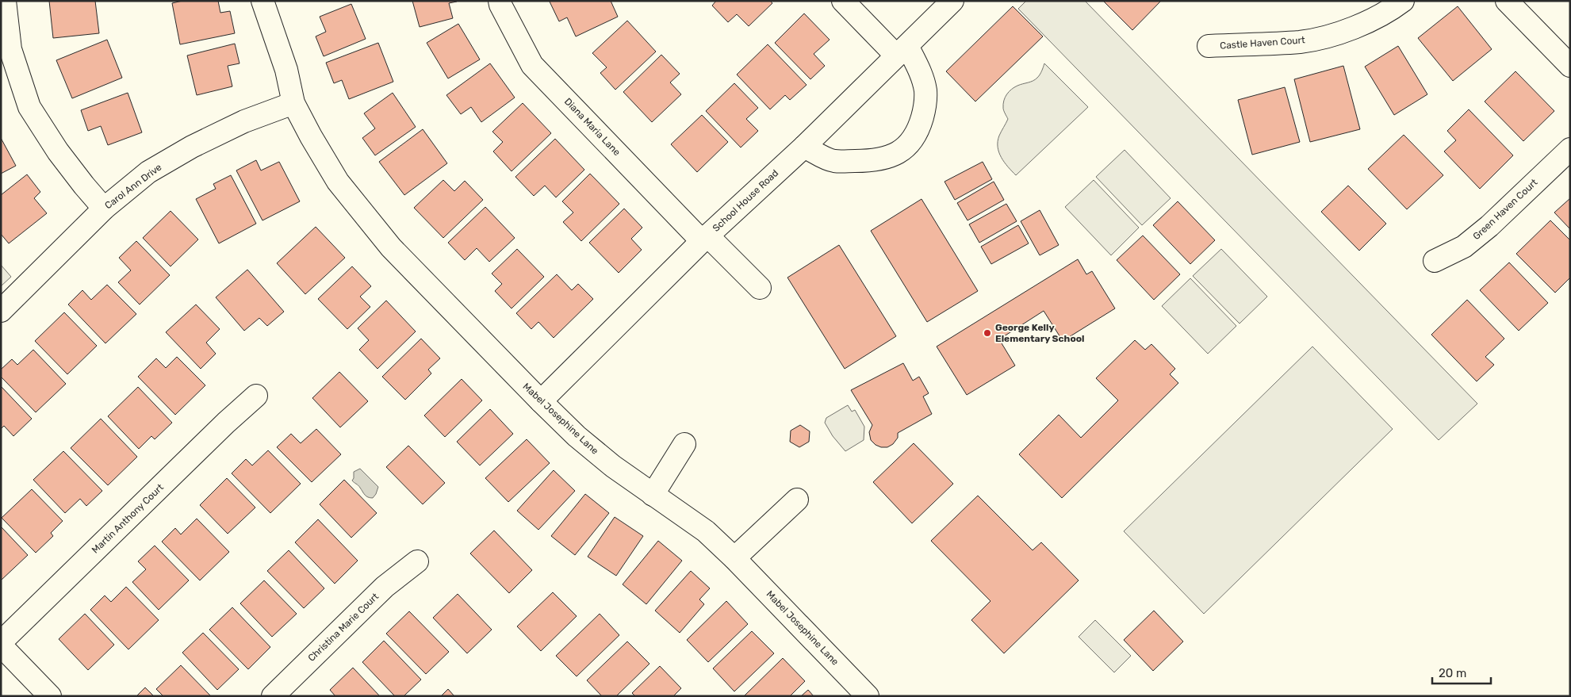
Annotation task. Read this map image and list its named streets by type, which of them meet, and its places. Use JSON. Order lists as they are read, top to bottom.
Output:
{
  "streets": {
    "street": [
      "Castle Haven Court",
      "Diana Maria Lane",
      "Carol Ann Drive",
      "School House Road",
      "Green Haven Court",
      "Mabel Josephine Lane",
      "Martin Anthony Court",
      "Christina Marie Court"
    ]
  },
  "crossings": [
    ["Diana Maria Lane", "School House Road"],
    ["Carol Ann Drive", "Mabel Josephine Lane"],
    ["School House Road", "Mabel Josephine Lane"]
  ],
  "places": ["George Kelly Elementary School"],
  "scale_bar": "20 m"
}
